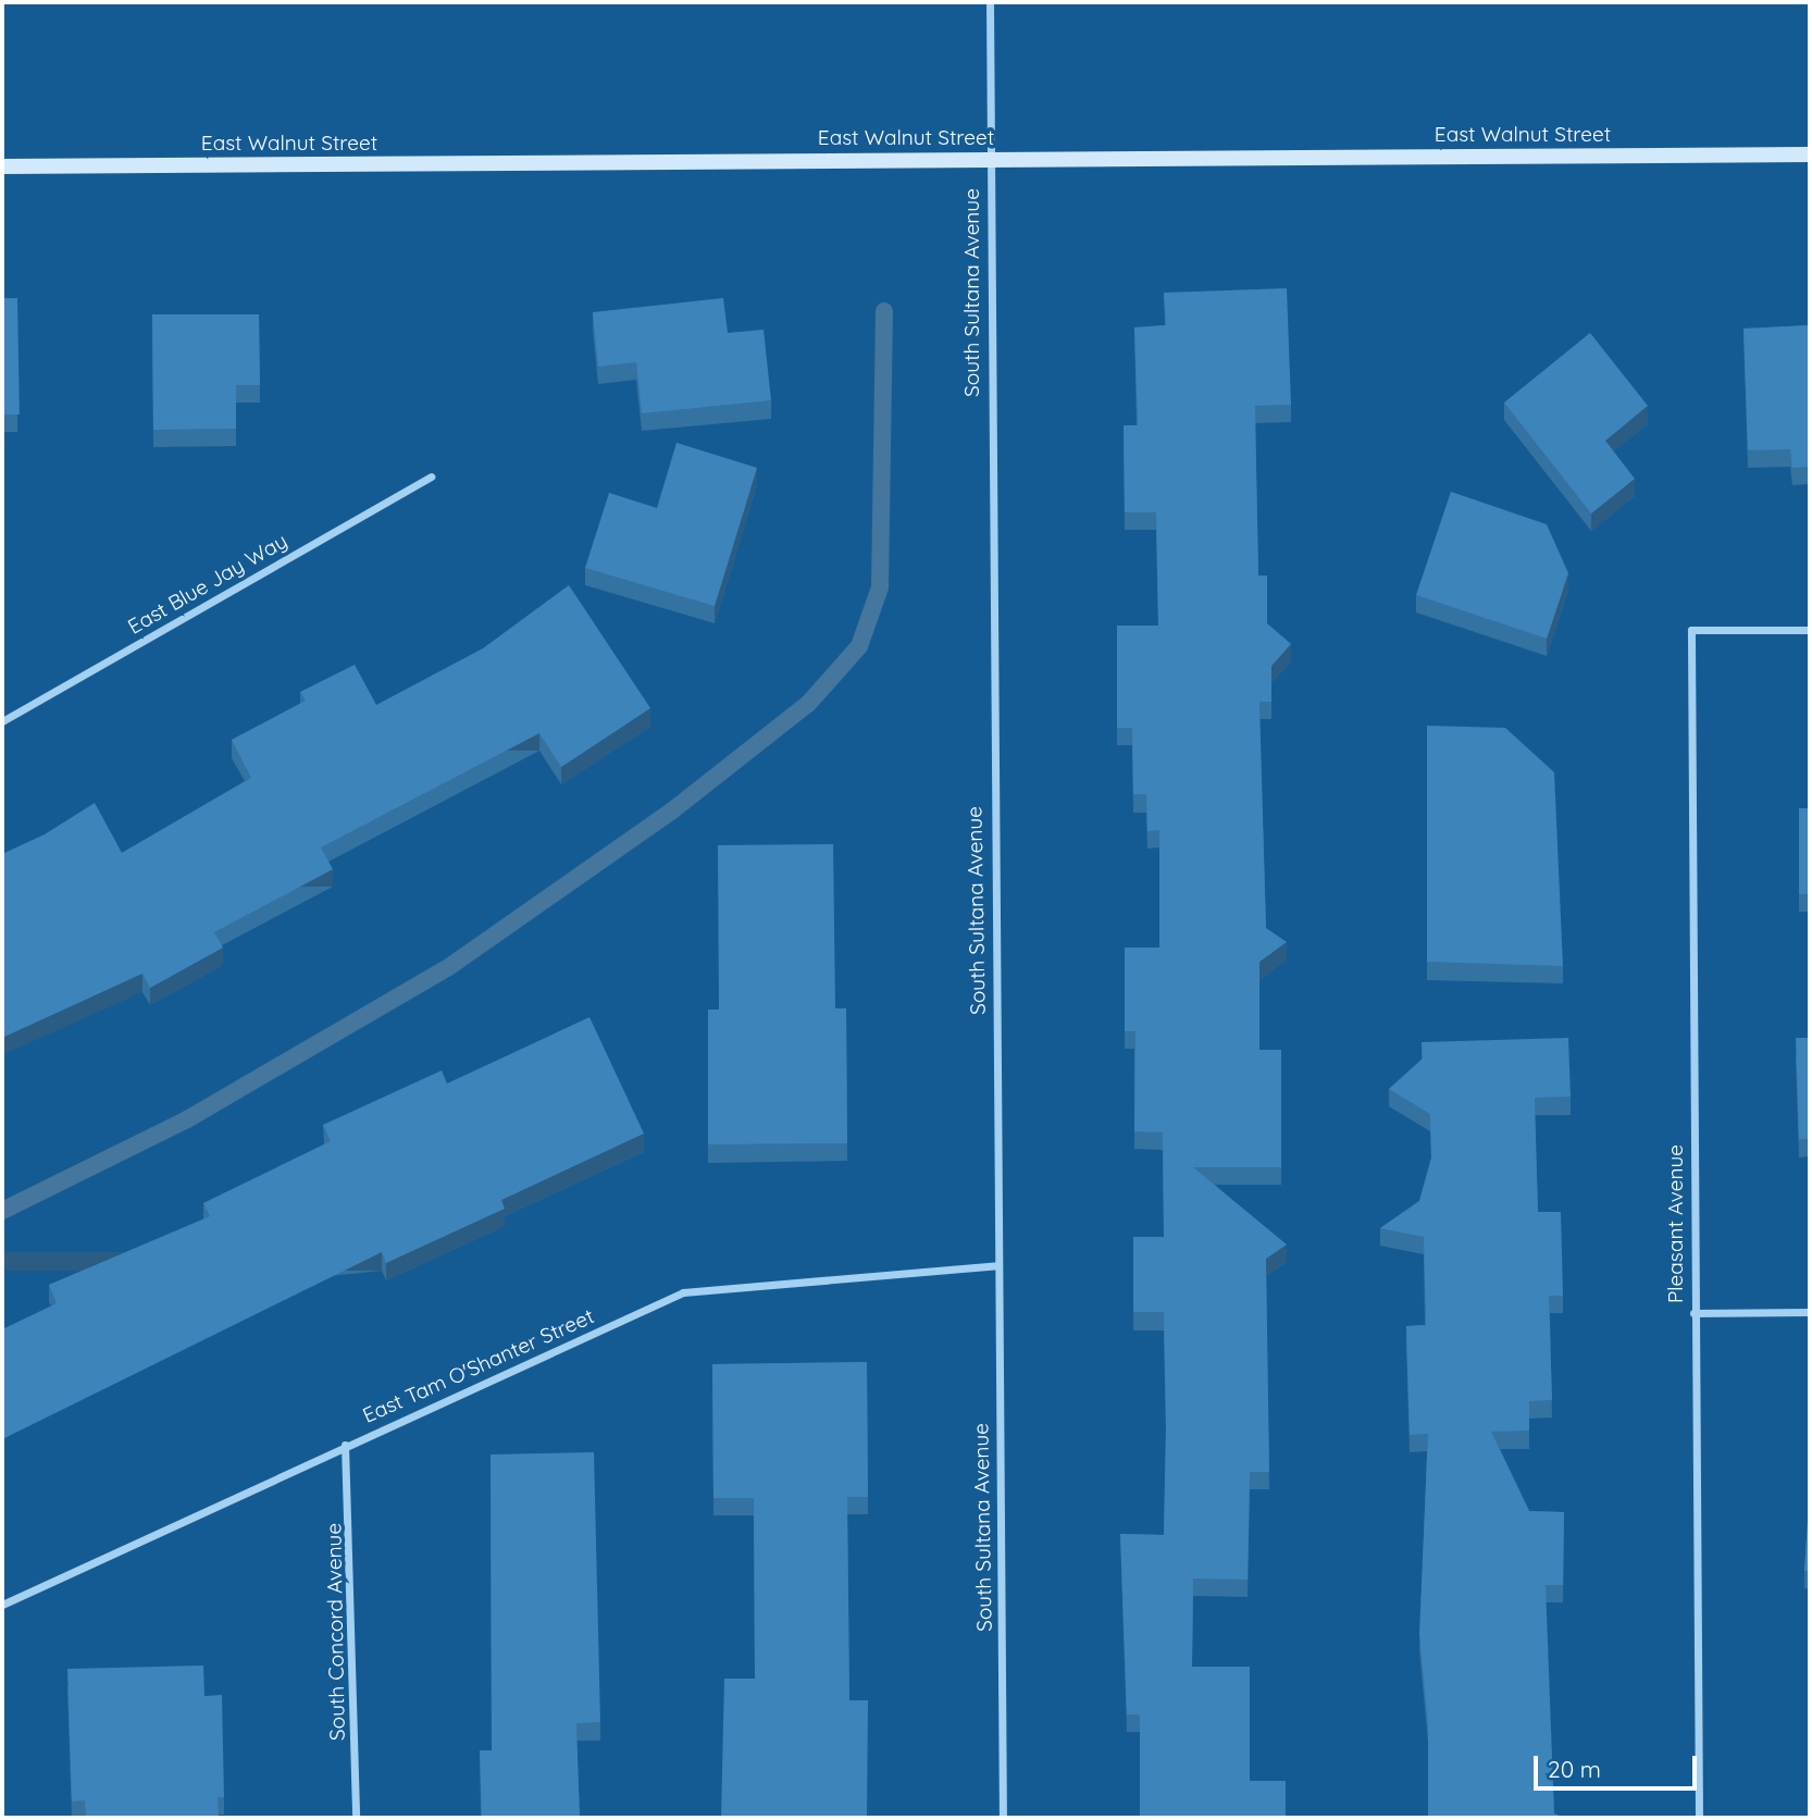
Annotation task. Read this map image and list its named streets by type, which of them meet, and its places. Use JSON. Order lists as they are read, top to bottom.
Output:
{
  "streets": {
    "street": [
      "East Walnut Street",
      "South Sultana Avenue",
      "East Blue Jay Way",
      "Pleasant Avenue",
      "East Tam O'Shanter Street",
      "South Concord Avenue"
    ]
  },
  "crossings": [
    ["East Walnut Street", "South Sultana Avenue"],
    ["South Sultana Avenue", "East Tam O'Shanter Street"],
    ["East Tam O'Shanter Street", "South Concord Avenue"]
  ],
  "scale_bar": "20 m"
}
